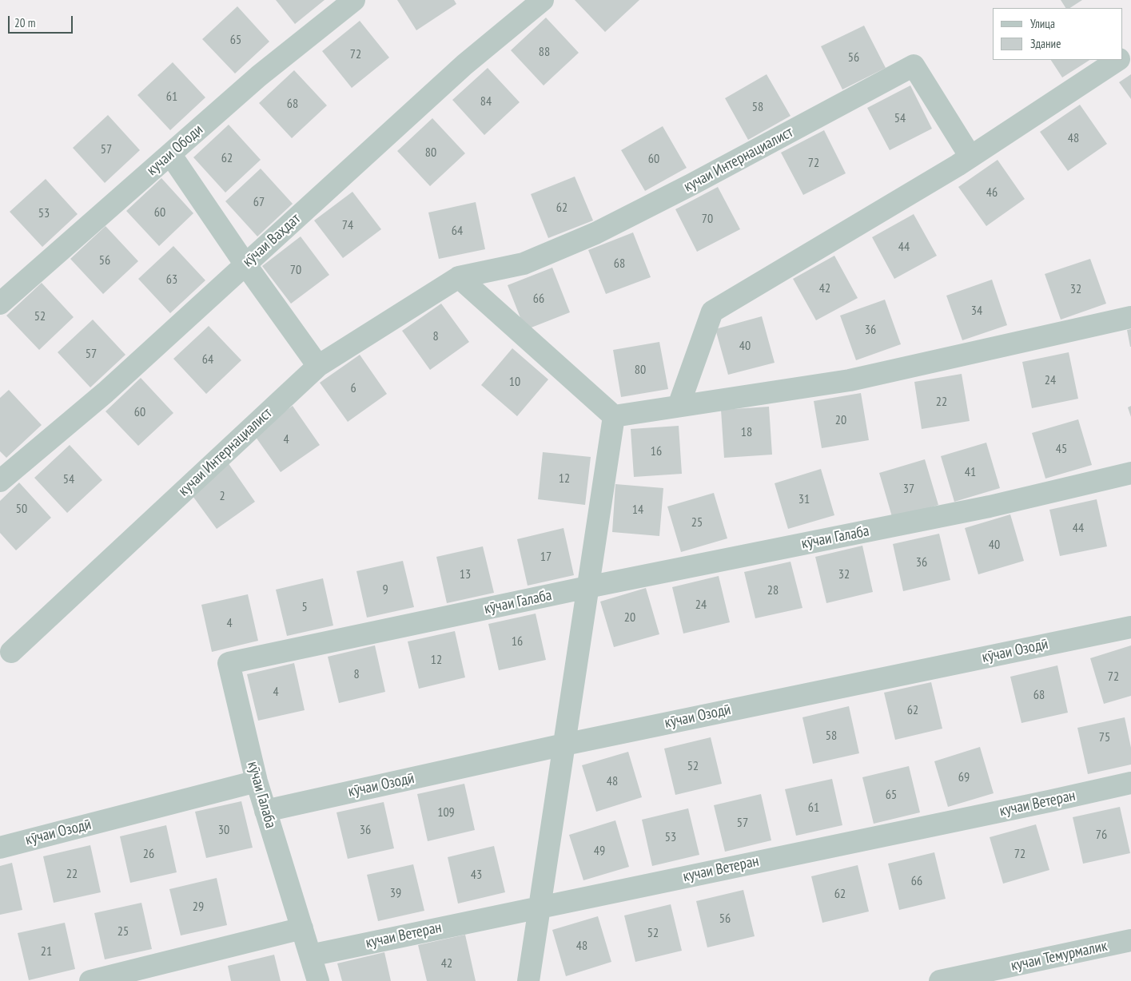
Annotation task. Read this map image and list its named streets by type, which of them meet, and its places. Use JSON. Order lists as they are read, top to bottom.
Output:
{
  "streets": {
    "street": [
      "кучаи Ободи",
      "кучаи Интернациалист",
      "кӯчаи Ваҳдат",
      "кӯчаи Галаба",
      "кӯчаи Озодӣ",
      "кучаи Ветеран",
      "кучаи Темурмалик"
    ]
  },
  "crossings": [
    ["кӯчаи Галаба", "кӯчаи Озодӣ"],
    ["кӯчаи Галаба", "кучаи Ветеран"]
  ],
  "house_numbers": [
    "65",
    "88",
    "72",
    "56",
    "61",
    "84",
    "68",
    "58",
    "54",
    "48",
    "57",
    "80",
    "62",
    "60",
    "72",
    "46",
    "67",
    "62",
    "60",
    "53",
    "70",
    "74",
    "64",
    "44",
    "56",
    "68",
    "70",
    "63",
    "42",
    "32",
    "66",
    "34",
    "52",
    "36",
    "8",
    "40",
    "57",
    "64",
    "80",
    "24",
    "10",
    "6",
    "22",
    "60",
    "20",
    "18",
    "4",
    "45",
    "16",
    "41",
    "12",
    "54",
    "37",
    "2",
    "31",
    "50",
    "14",
    "25",
    "44",
    "40",
    "17",
    "36",
    "13",
    "32",
    "9",
    "28",
    "24",
    "5",
    "20",
    "4",
    "16",
    "12",
    "8",
    "72",
    "4",
    "68",
    "62",
    "58",
    "75",
    "52",
    "69",
    "48",
    "65",
    "61",
    "109",
    "57",
    "30",
    "36",
    "76",
    "53",
    "49",
    "26",
    "72",
    "22",
    "43",
    "66",
    "39",
    "62",
    "29",
    "56",
    "25",
    "52",
    "48",
    "21",
    "42"
  ],
  "legend": ["Улица", "Здание"],
  "scale_bar": "20 m"
}
